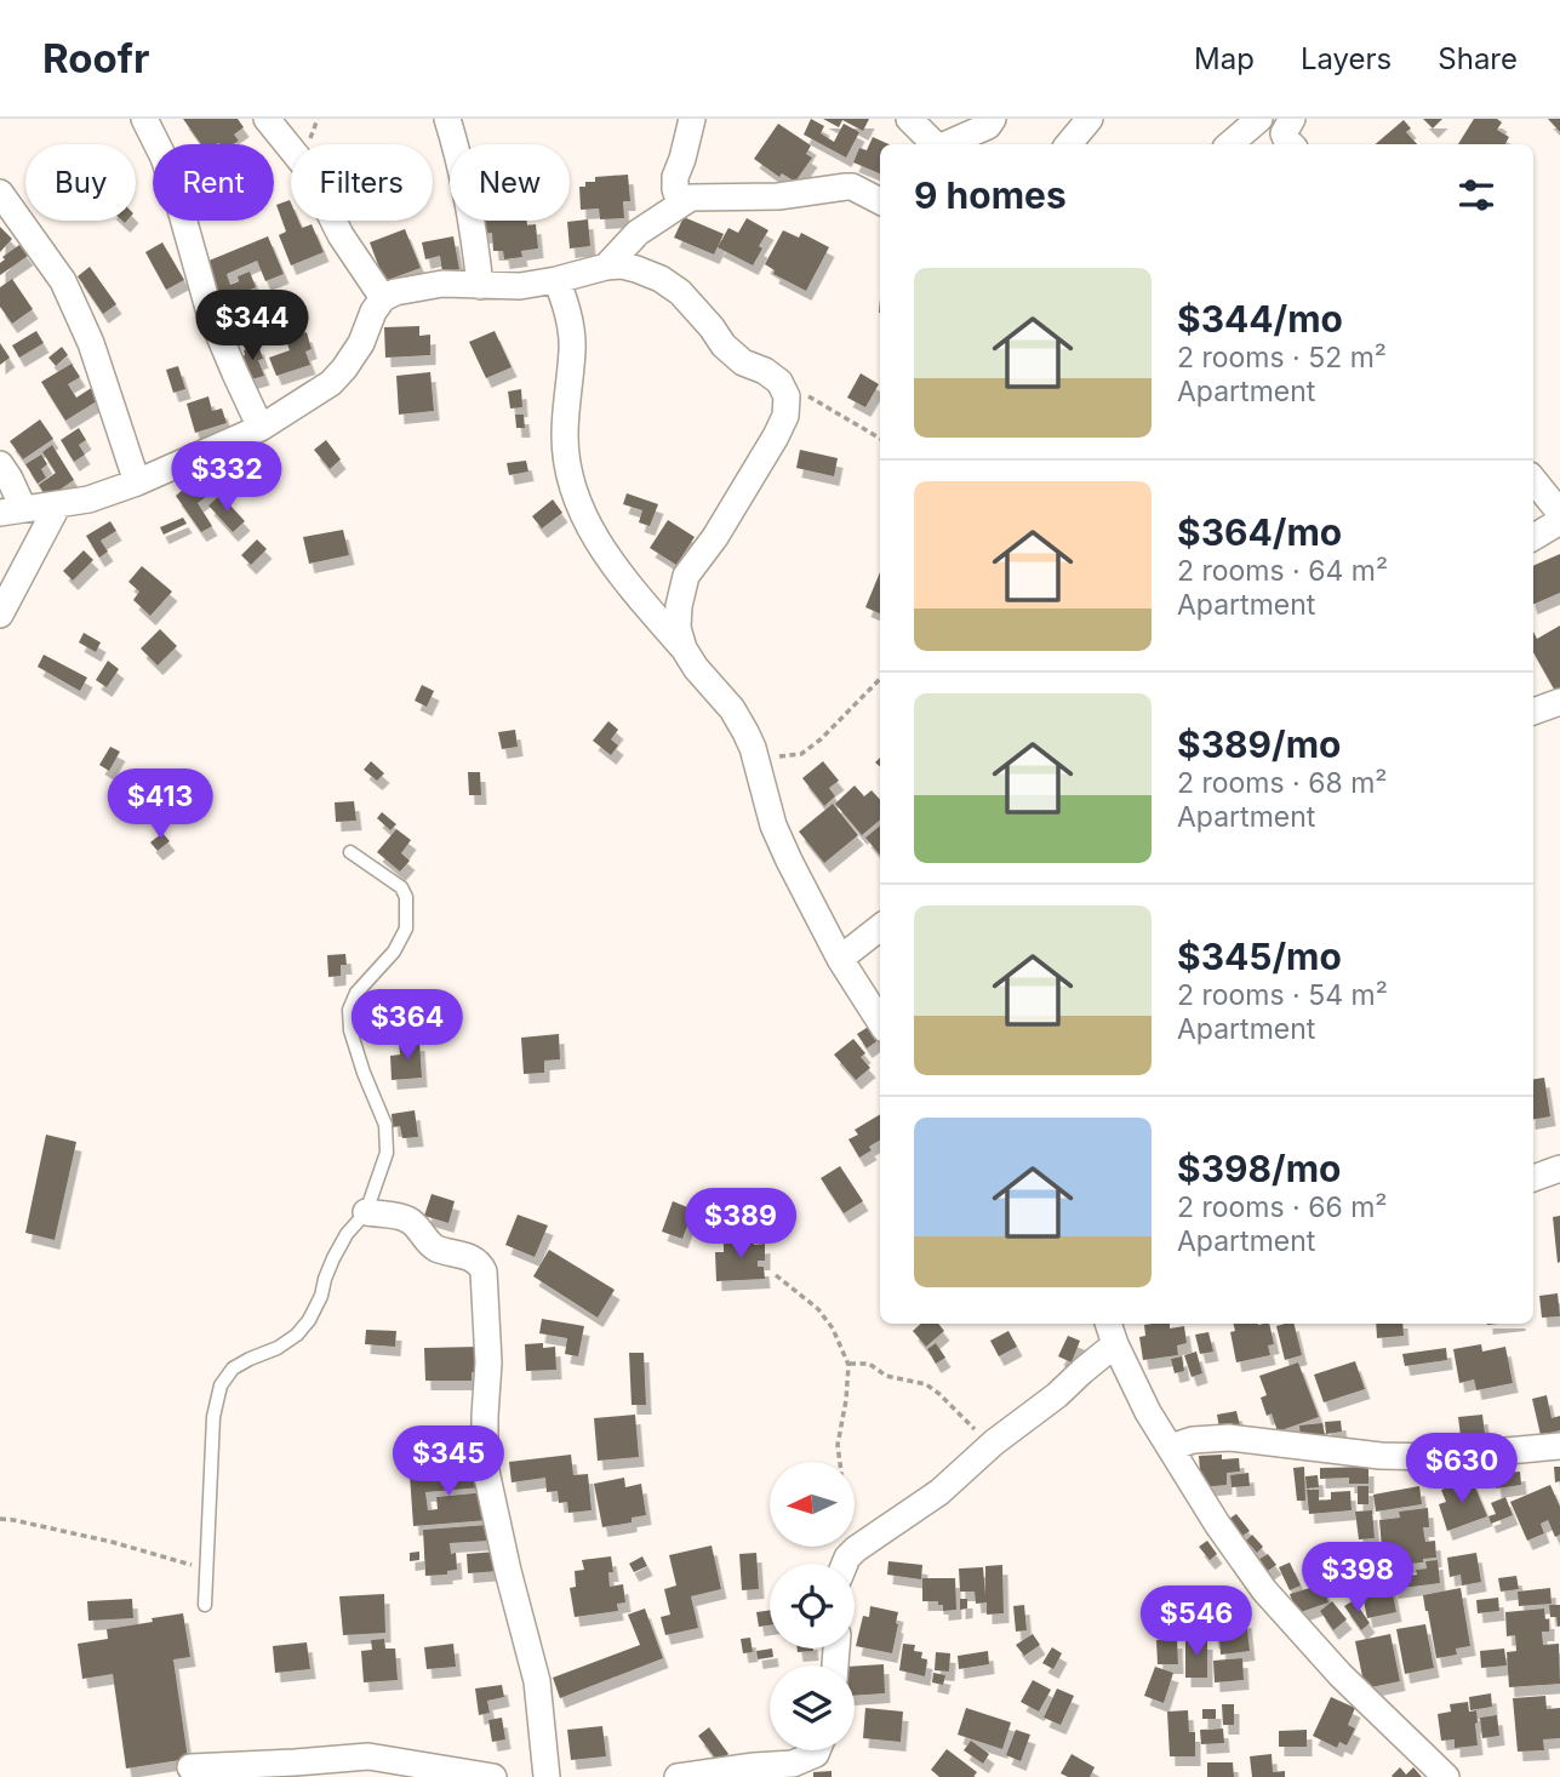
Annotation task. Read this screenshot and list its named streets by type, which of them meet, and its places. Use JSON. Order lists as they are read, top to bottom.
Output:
{
  "north": "left",
  "page": {
    "header": "Roofr",
    "nav": ["Map", "Layers", "Share"],
    "chip": [
      "Buy",
      "Rent",
      "Filters",
      "New"
    ],
    "heading": "9 homes",
    "list": [
      {
        "name": "$344/mo",
        "note": "2 rooms · 52 m² · Apartment"
      },
      {
        "name": "$364/mo",
        "note": "2 rooms · 64 m² · Apartment"
      },
      {
        "name": "$389/mo",
        "note": "2 rooms · 68 m² · Apartment"
      },
      {
        "name": "$345/mo",
        "note": "2 rooms · 54 m² · Apartment"
      },
      {
        "name": "$398/mo",
        "note": "2 rooms · 66 m² · Apartment"
      }
    ],
    "price": [
      "$344",
      "$332",
      "$413",
      "$364",
      "$389",
      "$345",
      "$630",
      "$398",
      "$546"
    ]
  }
}
